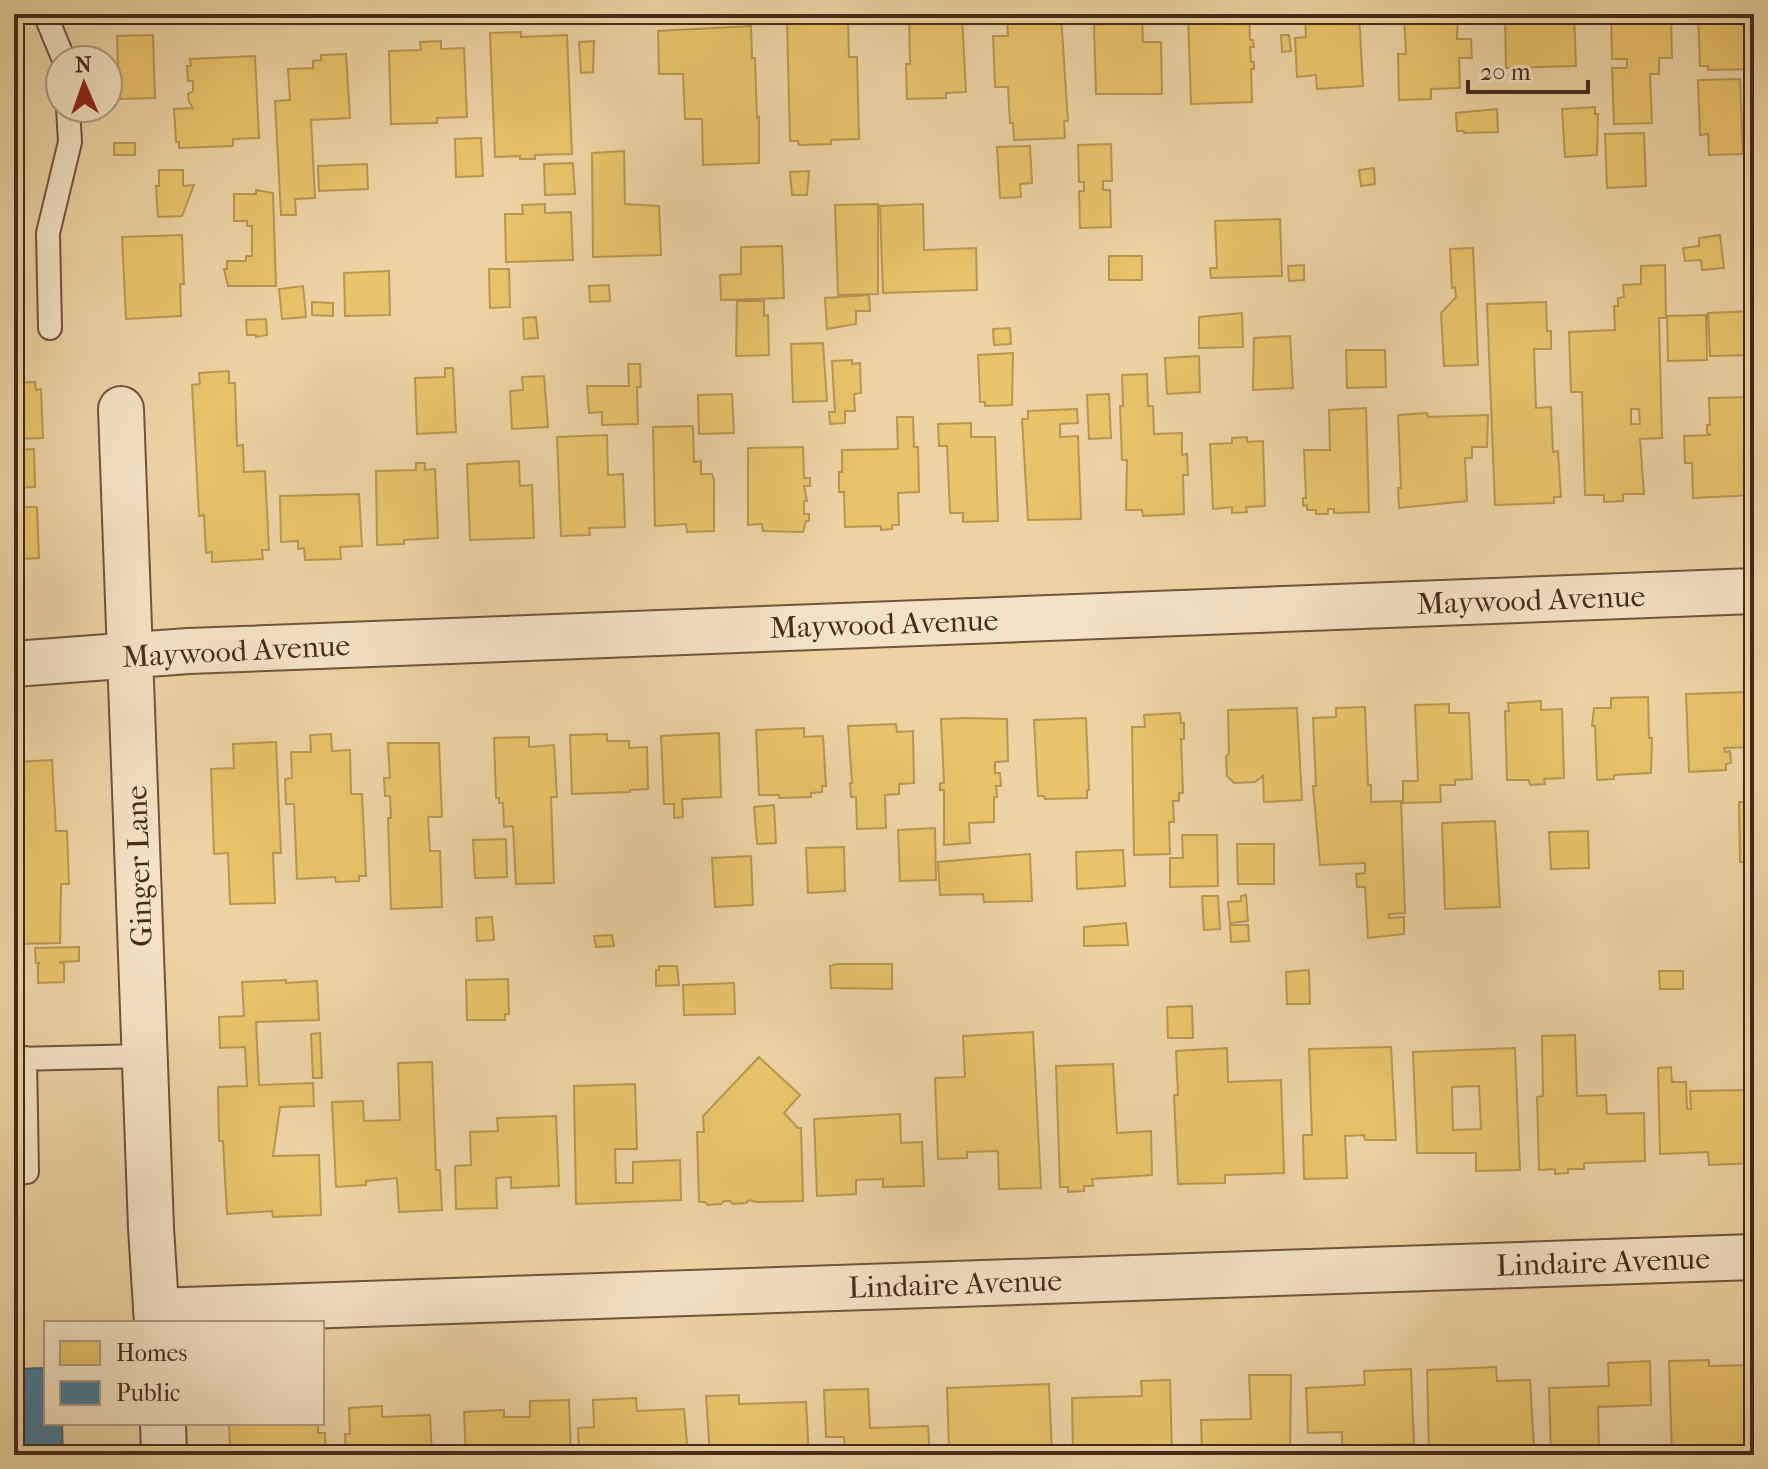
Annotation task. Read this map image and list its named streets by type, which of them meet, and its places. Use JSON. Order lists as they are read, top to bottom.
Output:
{
  "streets": {
    "street": ["Maywood Avenue", "Ginger Lane", "Lindaire Avenue"]
  },
  "crossings": [
    ["Maywood Avenue", "Ginger Lane"],
    ["Ginger Lane", "Lindaire Avenue"]
  ],
  "legend": ["Homes", "Public"],
  "scale_bar": "20 m",
  "north": "top"
}
